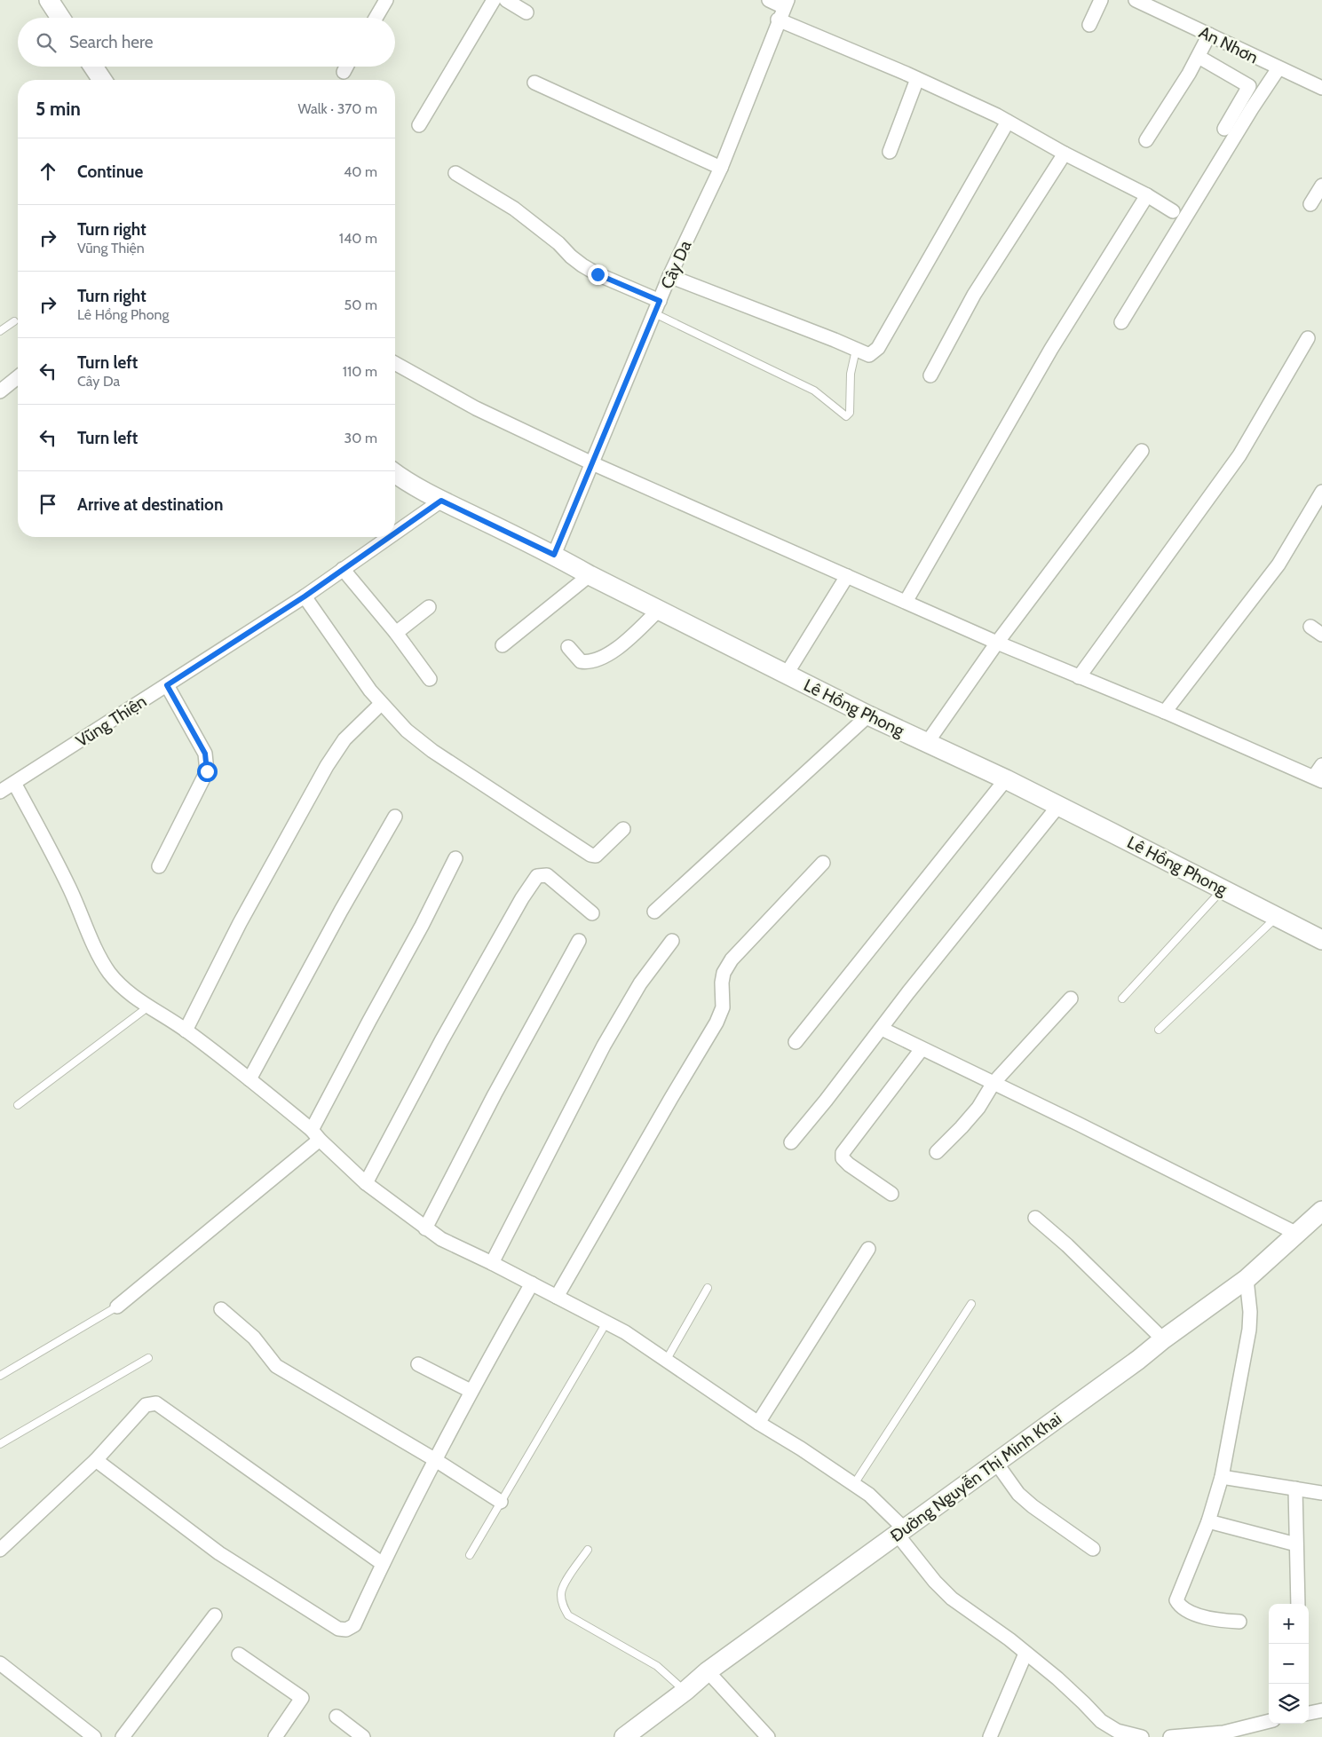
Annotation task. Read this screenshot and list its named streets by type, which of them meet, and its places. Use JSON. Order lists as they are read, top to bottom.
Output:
{
  "streets": {
    "main road": ["Lê Hồng Phong", "Đường Nguyễn Thị Minh Khai"],
    "street": ["An Nhơn", "Cây Da", "Vũng Thiện"]
  },
  "crossings": [
    ["Cây Da", "Lê Hồng Phong"],
    ["Lê Hồng Phong", "Vũng Thiện"]
  ],
  "page": {
    "search": "Search here",
    "heading": ["5 min", "Walk · 370 m"],
    "list": [
      ["Continue", "40 m"],
      ["Turn right", "Vũng Thiện", "140 m"],
      ["Turn right", "Lê Hồng Phong", "50 m"],
      ["Turn left", "Cây Da", "110 m"],
      ["Turn left", "30 m"],
      "Arrive at destination"
    ],
    "map_buttons": ["+", "−"]
  }
}
